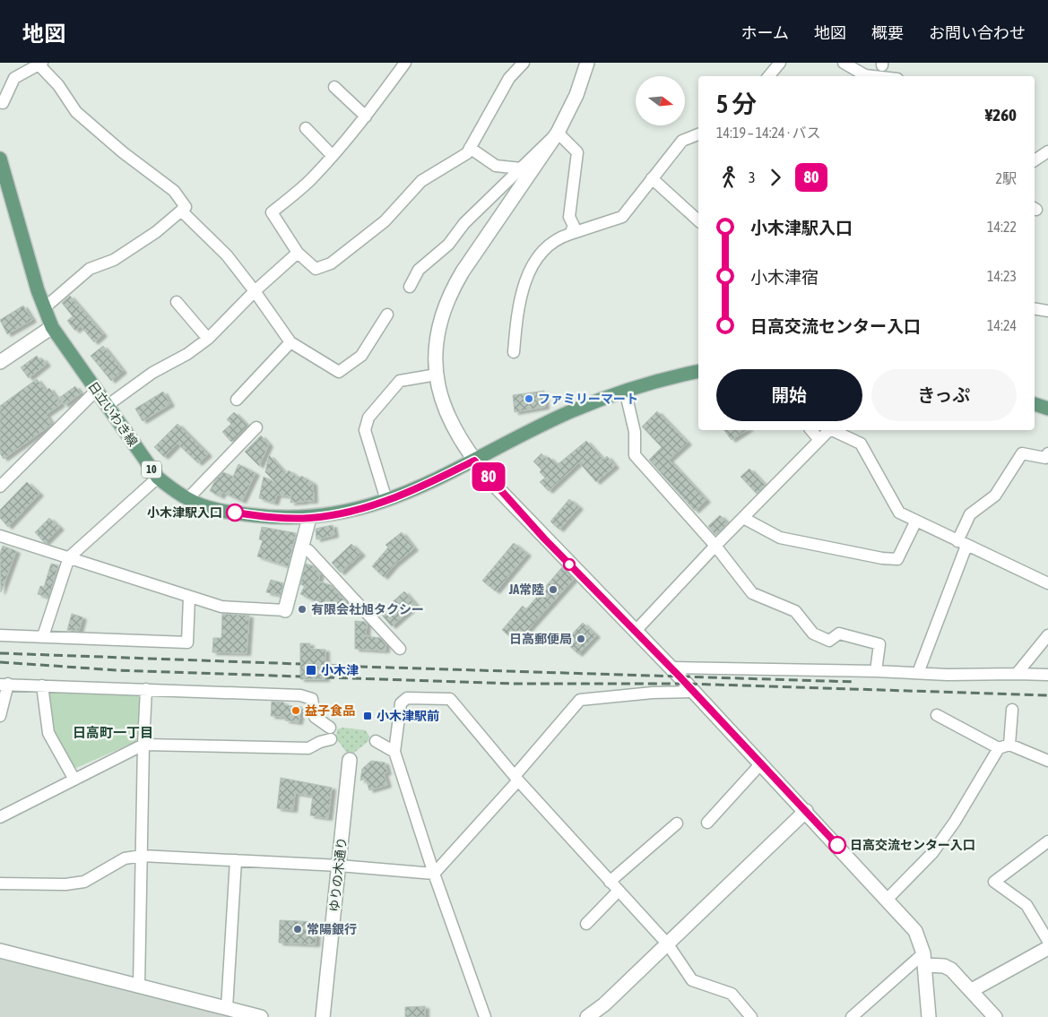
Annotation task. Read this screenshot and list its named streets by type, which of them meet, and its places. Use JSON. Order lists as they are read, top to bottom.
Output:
{
  "streets": {
    "main road": ["日立いわき線", "10"],
    "street": ["ゆりの木通り"]
  },
  "districts": ["日高町一丁目"],
  "places": {
    "other": [
      "ファミリーマート",
      "小木津駅入口",
      "JA常陸",
      "有限会社旭タクシー",
      "日高郵便局",
      "益子食品",
      "日高交流センター入口",
      "常陽銀行"
    ],
    "transit": ["小木津", "小木津駅前"]
  },
  "lines": ["bus line 80"],
  "north": "right",
  "page": {
    "header": "地図",
    "nav": [
      "ホーム",
      "地図",
      "概要",
      "お問い合わせ"
    ],
    "on_map": "80",
    "heading": ["5 分", "14:19 – 14:24 · バス", "¥260"],
    "legs": ["3", "80", "2駅"],
    "list": [
      {
        "name": "小木津駅入口",
        "value": "14:22"
      },
      {
        "name": "小木津宿",
        "value": "14:23"
      },
      {
        "name": "日高交流センター入口",
        "value": "14:24"
      }
    ],
    "buttons": ["開始", "きっぷ"]
  }
}
